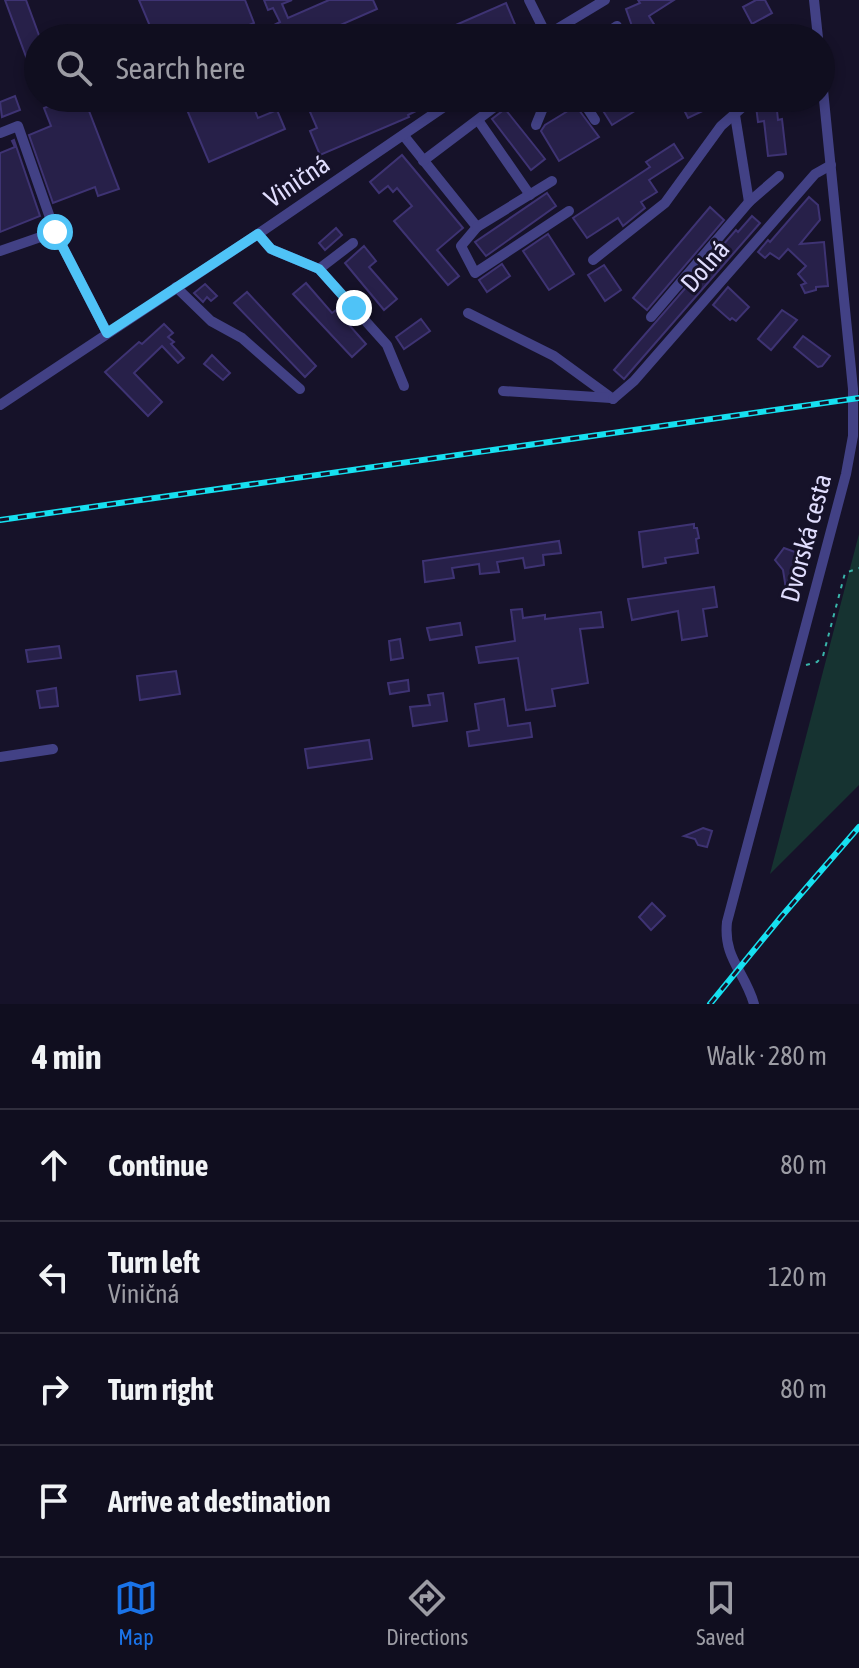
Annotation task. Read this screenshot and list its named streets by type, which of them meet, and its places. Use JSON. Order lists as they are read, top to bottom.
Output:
{
  "streets": {
    "street": ["Viničná", "Dolná", "Dvorská cesta"]
  },
  "crossings": [
    ["Dolná", "Dvorská cesta"]
  ],
  "page": {
    "search": "Search here",
    "heading": ["4 min", "Walk · 280 m"],
    "list": [
      ["Continue", "80 m"],
      ["Turn left", "Viničná", "120 m"],
      ["Turn right", "80 m"],
      "Arrive at destination"
    ],
    "nav": ["Map", "Directions", "Saved"]
  }
}
